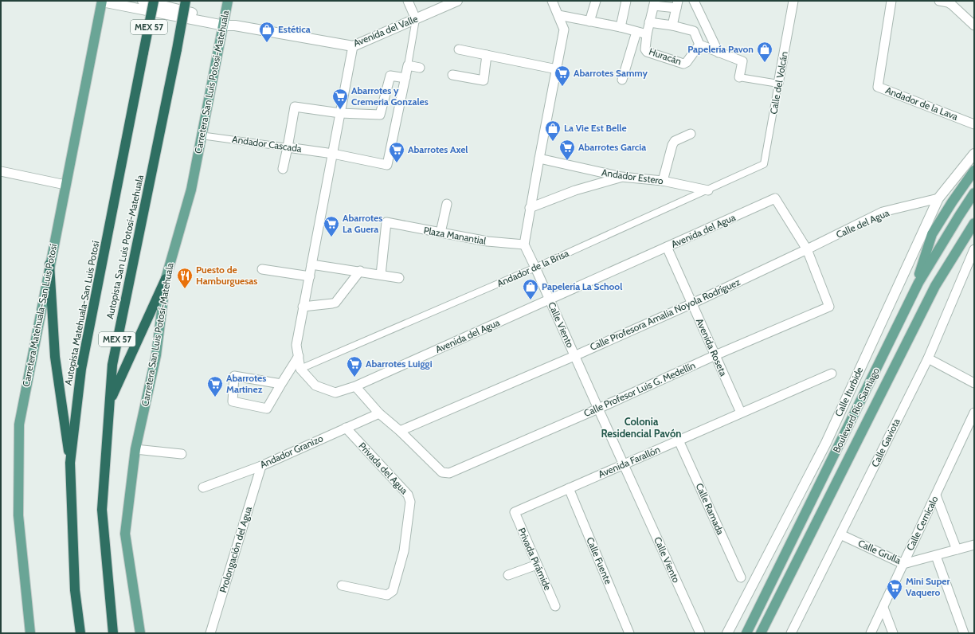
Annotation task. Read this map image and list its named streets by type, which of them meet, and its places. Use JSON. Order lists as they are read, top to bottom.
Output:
{
  "streets": {
    "highway": ["MEX 57", "Autopista San Luis Potosí-Matehuala", "Autopista Matehuala-San Luis Potosí"],
    "main road": ["Carretera San Luis Potosí-Matehuala", "Carretera Matehuala-San Luis Potosí", "Boulevard Río Santiago"],
    "street": [
      "Avenida del Valle",
      "Huracán",
      "Calle del Volcán",
      "Andador de la Lava",
      "Andador Cascada",
      "Andador Estero",
      "Calle del Agua",
      "Avenida del Agua",
      "Plaza Manantial",
      "Andador de la Brisa",
      "Calle Profesora Amalia Noyola Rodríguez",
      "Calle Viento",
      "Avenida Roseta",
      "Calle Profesor Luis G. Medellín",
      "Calle Iturbide",
      "Calle Gaviota",
      "Andador Granizo",
      "Avenida Farallón",
      "Privada del Agua",
      "Calle Ramada",
      "Calle Cernícalo",
      "Prolongación del Agua",
      "Calle Grulla",
      "Privada Pirámide",
      "Calle Fuente"
    ]
  },
  "crossings": [
    ["Avenida del Valle", "Carretera San Luis Potosí-Matehuala"],
    ["Avenida del Valle", "Carretera Matehuala-San Luis Potosí"],
    ["Carretera San Luis Potosí-Matehuala", "Andador Cascada"],
    ["Calle del Volcán", "Andador de la Brisa"],
    ["Andador Estero", "Andador de la Brisa"],
    ["Calle del Agua", "Avenida del Agua"],
    ["Calle del Agua", "Calle Profesora Amalia Noyola Rodríguez"],
    ["Calle del Agua", "Calle Iturbide"],
    ["Avenida del Agua", "Andador de la Brisa"],
    ["Avenida del Agua", "Calle Profesora Amalia Noyola Rodríguez"],
    ["Avenida del Agua", "Calle Viento"],
    ["Avenida del Agua", "Avenida Roseta"],
    ["Avenida del Agua", "Calle Profesor Luis G. Medellín"],
    ["Plaza Manantial", "Calle Viento"],
    ["Andador de la Brisa", "Calle Viento"],
    ["Calle Profesora Amalia Noyola Rodríguez", "Calle Viento"],
    ["Calle Profesora Amalia Noyola Rodríguez", "Avenida Roseta"],
    ["Calle Profesora Amalia Noyola Rodríguez", "Calle Profesor Luis G. Medellín"],
    ["Calle Viento", "Calle Profesor Luis G. Medellín"],
    ["Calle Viento", "Avenida Farallón"],
    ["Avenida Roseta", "Calle Profesor Luis G. Medellín"],
    ["Avenida Roseta", "Avenida Farallón"],
    ["Calle Gaviota", "Calle Grulla"],
    ["Andador Granizo", "Privada del Agua"],
    ["Andador Granizo", "Prolongación del Agua"],
    ["Avenida Farallón", "Calle Ramada"],
    ["Avenida Farallón", "Privada Pirámide"],
    ["Avenida Farallón", "Calle Fuente"],
    ["Calle Cernícalo", "Calle Grulla"]
  ],
  "districts": ["Colonia Residencial Pavón"],
  "places": {
    "shop": [
      "Estética",
      "Papelería Pavon",
      "La Vie Est Belle",
      "Papelería La School"
    ],
    "supermarket": [
      "Abarrotes Sammy",
      "Abarrotes y Cremeria Gonzales",
      "Abarrotes Garcia",
      "Abarrotes Axel",
      "Abarrotes La Guera",
      "Abarrotes Luiggi",
      "Abarrotes Martinez",
      "Mini Super Vaquero"
    ],
    "restaurant": ["Puesto de Hamburguesas"]
  }
}
